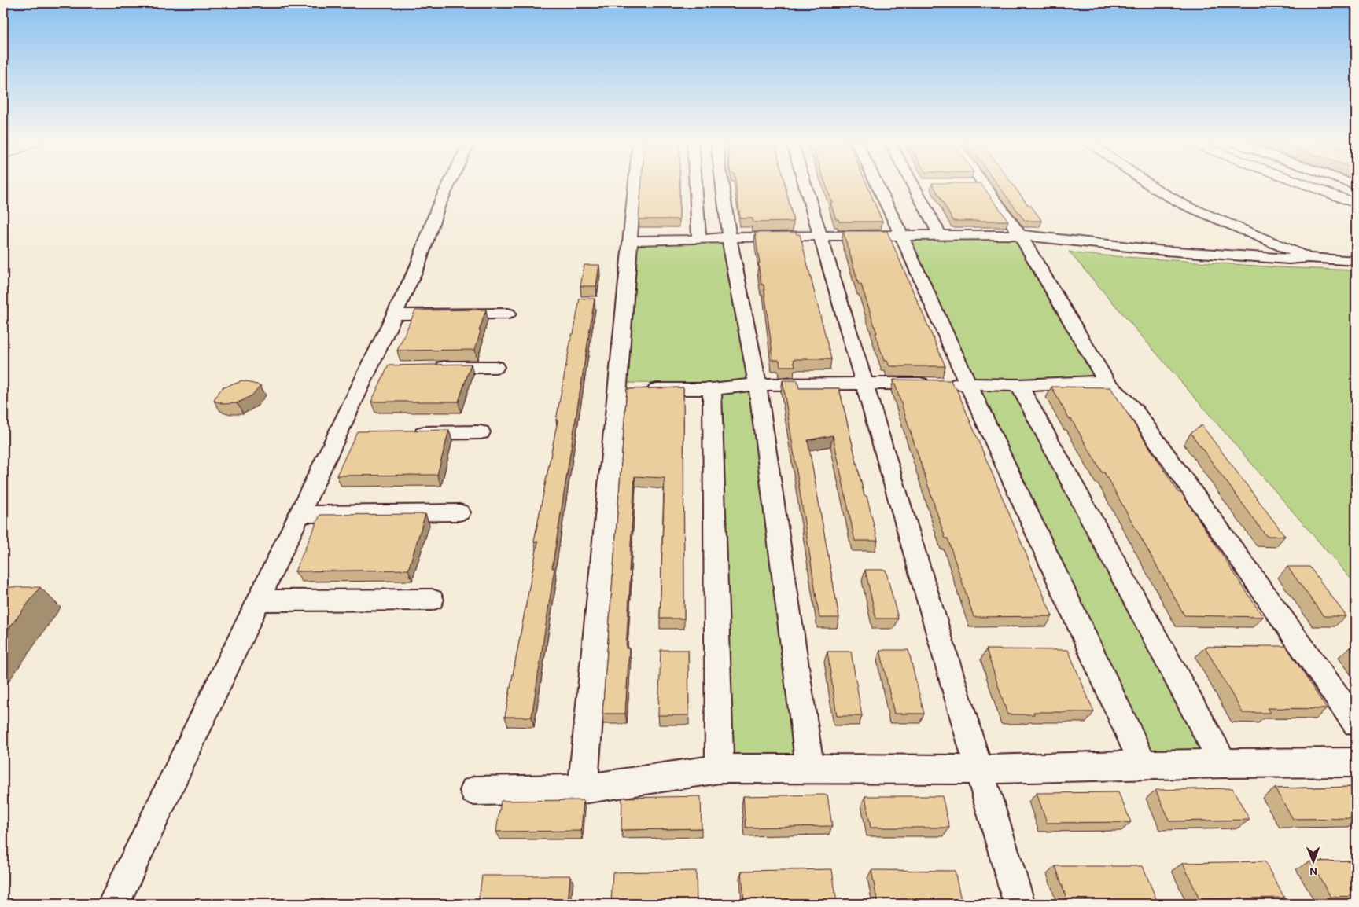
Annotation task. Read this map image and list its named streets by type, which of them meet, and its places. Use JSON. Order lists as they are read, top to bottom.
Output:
{
  "north": "bottom"
}
